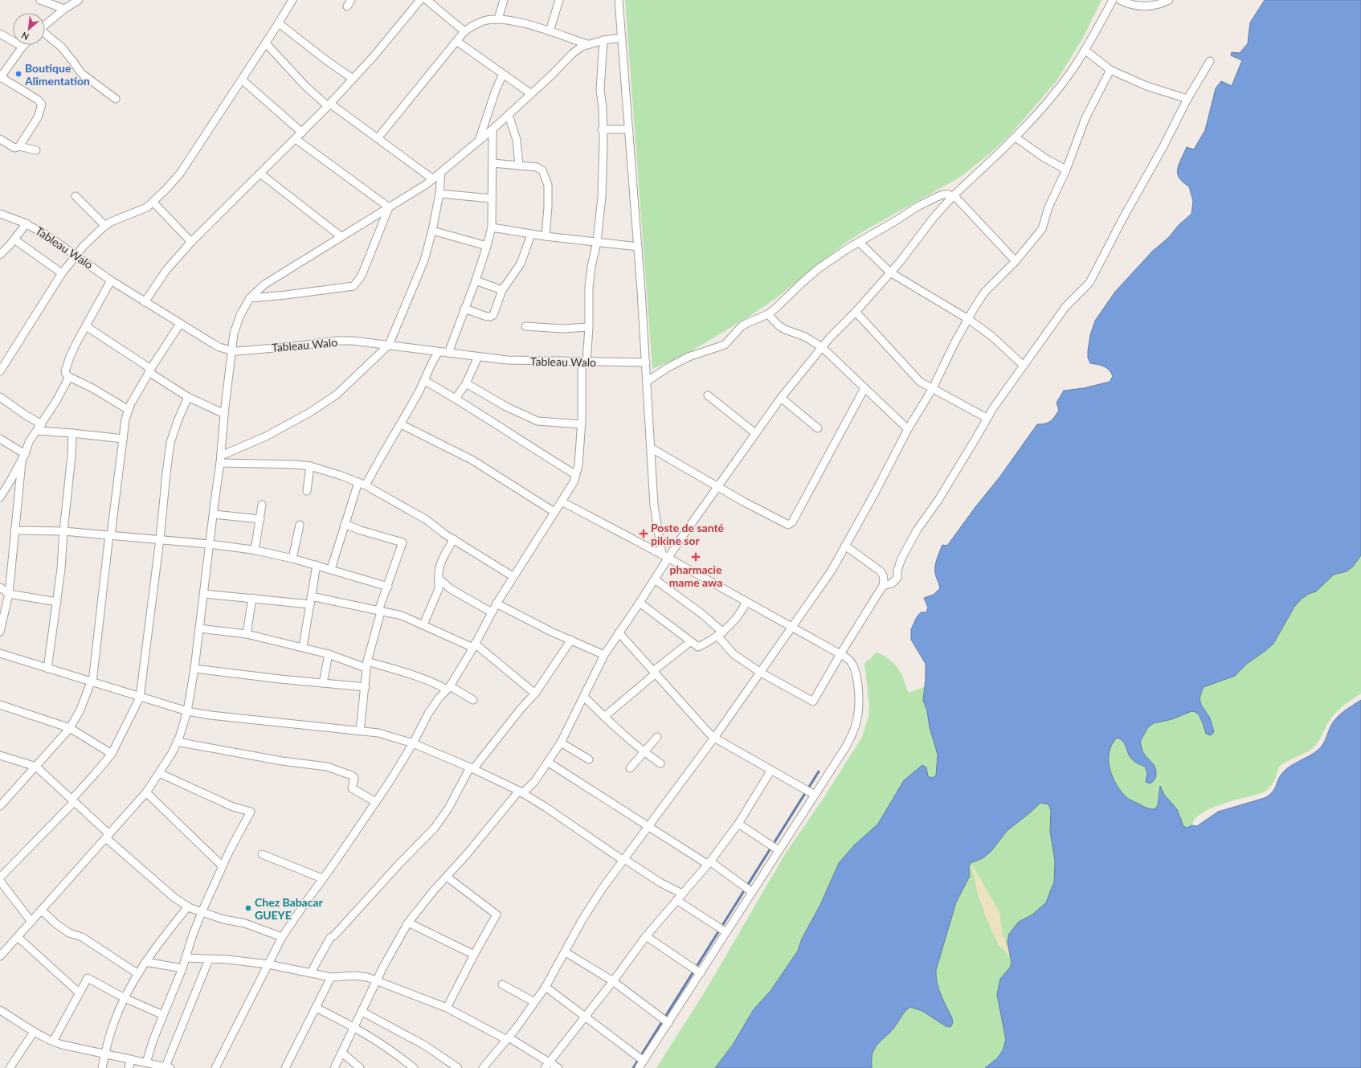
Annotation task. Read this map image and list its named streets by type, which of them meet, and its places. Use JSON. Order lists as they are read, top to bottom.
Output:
{
  "streets": {
    "street": ["Tableau Walo"]
  },
  "places": {
    "other": ["Boutique Alimentation", "Chez Babacar GUEYE"],
    "health": ["Poste de santé pikine sor", "pharmacie mame awa"]
  },
  "north": "bottom left"
}
